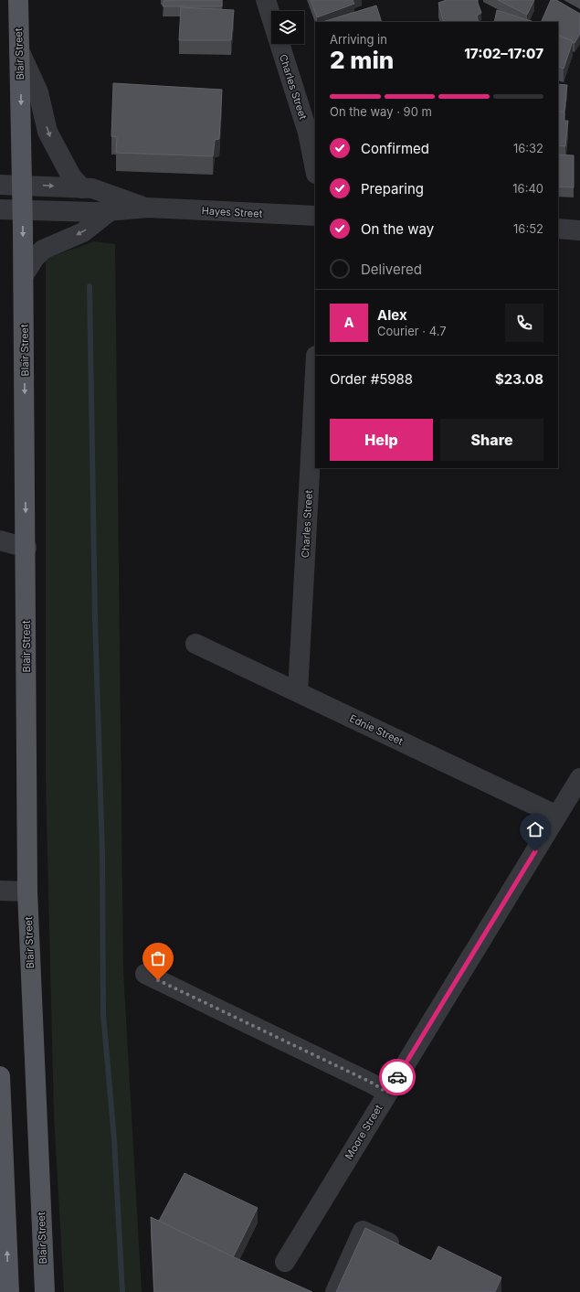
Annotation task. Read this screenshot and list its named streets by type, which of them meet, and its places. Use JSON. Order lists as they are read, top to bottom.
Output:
{
  "streets": {
    "main road": ["Blair Street"],
    "street": [
      "Charles Street",
      "Hayes Street",
      "Ednie Street",
      "Moore Street"
    ]
  },
  "crossings": [
    ["Blair Street", "Hayes Street"],
    ["Charles Street", "Ednie Street"],
    ["Ednie Street", "Moore Street"]
  ],
  "one_way": ["Blair Street"],
  "page": {
    "heading": ["2 min", "Arriving in", "17:02–17:07"],
    "panel": [
      "Alex",
      "Courier · 4.7",
      "Order #5988",
      "$23.08"
    ],
    "bar": "On the way · 90 m",
    "list": [
      ["Confirmed", "16:32"],
      ["Preparing", "16:40"],
      ["On the way", "16:52"],
      "Delivered"
    ],
    "round": "A",
    "buttons": ["Help", "Share"]
  }
}
